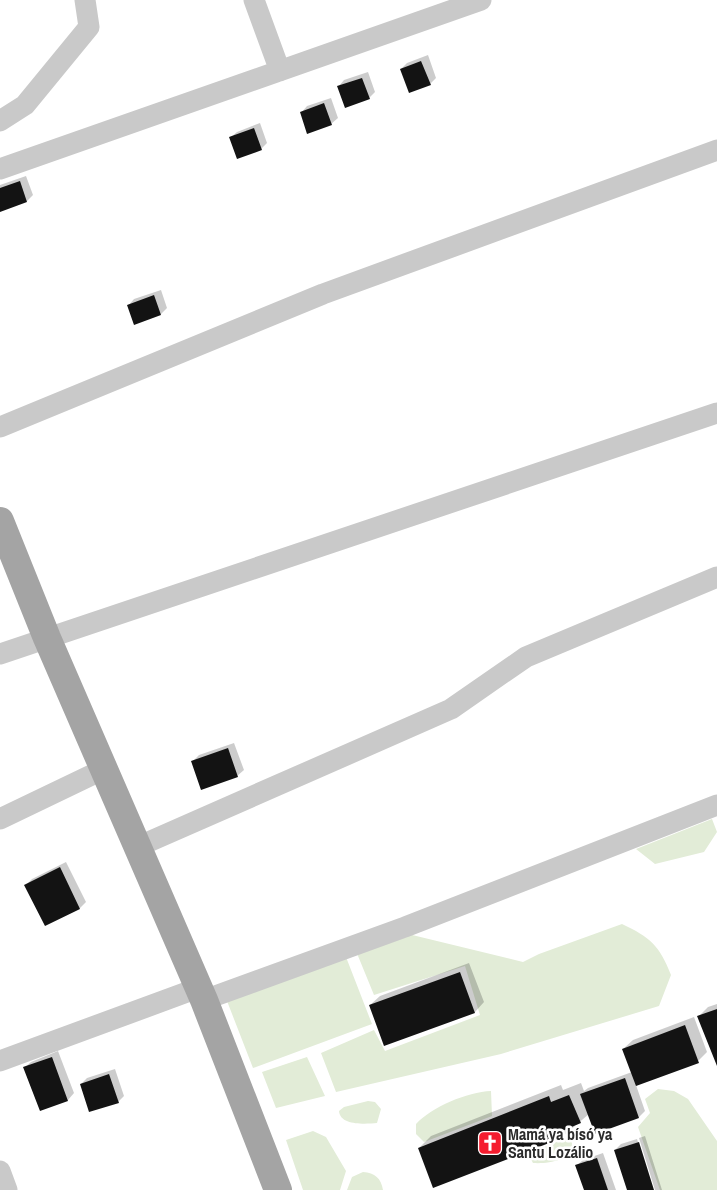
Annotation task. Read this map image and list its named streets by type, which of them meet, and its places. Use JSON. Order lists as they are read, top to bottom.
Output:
{
  "places": {
    "church": ["Mamá ya bísó ya Santu Lozálio"]
  }
}
